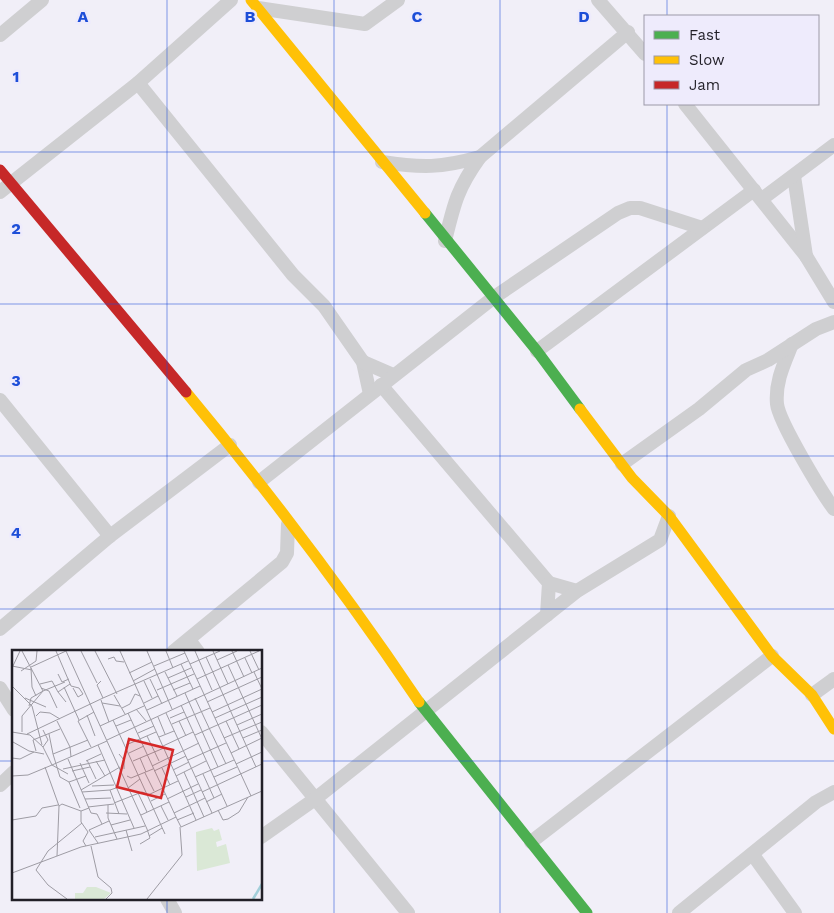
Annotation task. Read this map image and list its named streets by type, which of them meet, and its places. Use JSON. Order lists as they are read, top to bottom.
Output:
{
  "legend": ["Fast", "Slow", "Jam"],
  "grid": {
    "columns": [
      "A",
      "B",
      "C",
      "D"
    ],
    "rows": [
      "1",
      "2",
      "3",
      "4"
    ]
  }
}
